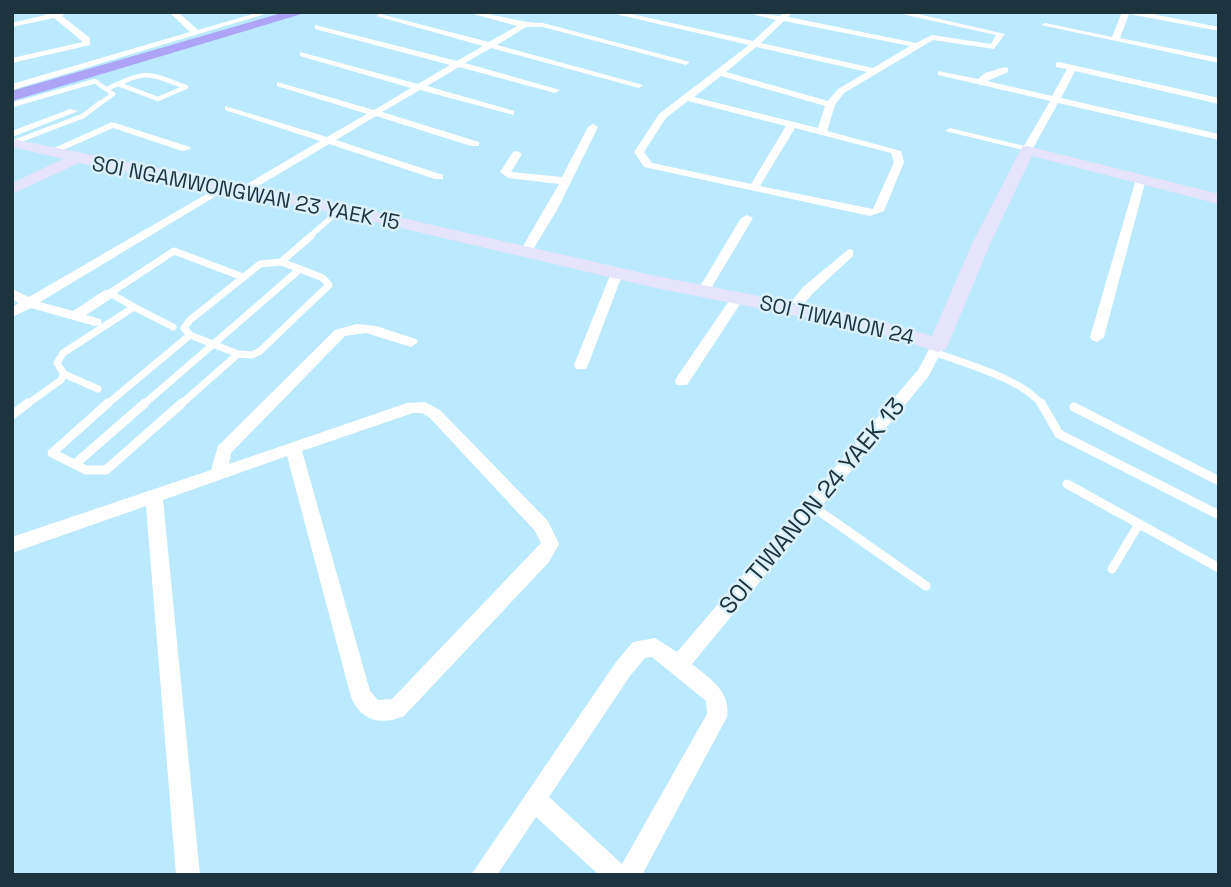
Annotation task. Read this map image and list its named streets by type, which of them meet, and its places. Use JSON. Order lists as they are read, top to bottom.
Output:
{
  "streets": {
    "street": ["SOI NGAMWONGWAN 23 YAEK 15", "SOI TIWANON 24", "SOI TIWANON 24 YAEK 13"]
  },
  "crossings": [
    ["SOI NGAMWONGWAN 23 YAEK 15", "SOI TIWANON 24"],
    ["SOI TIWANON 24", "SOI TIWANON 24 YAEK 13"]
  ]
}
